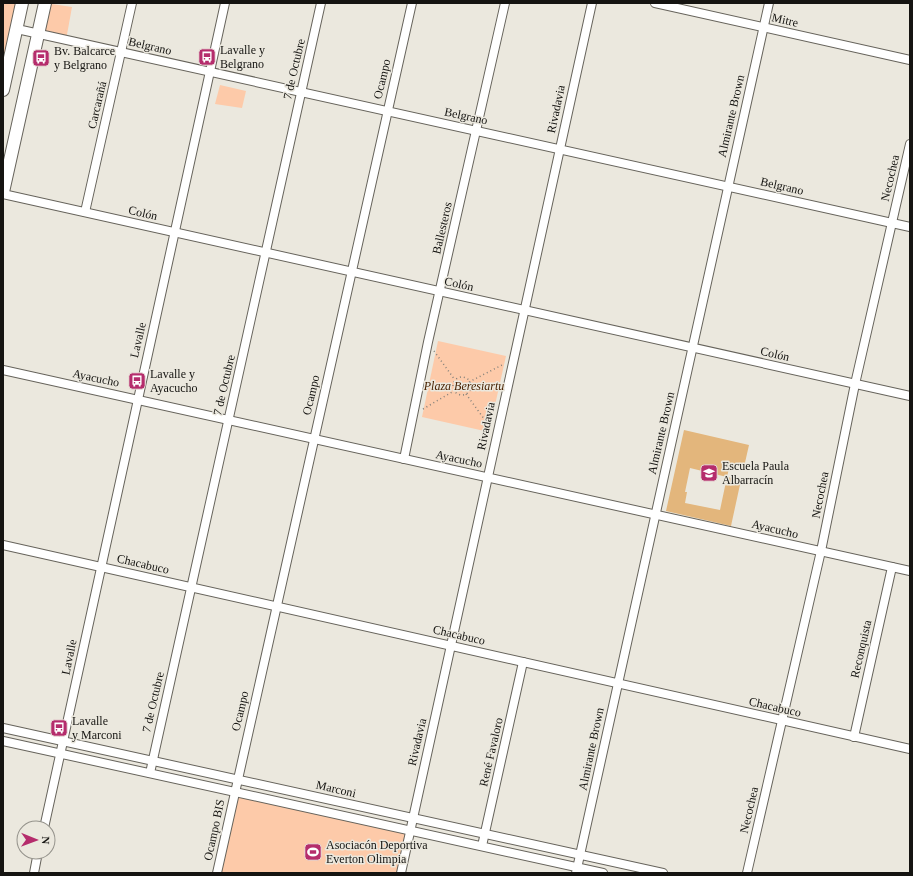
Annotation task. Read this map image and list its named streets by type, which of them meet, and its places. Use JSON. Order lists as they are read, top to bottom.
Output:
{
  "streets": {
    "street": [
      "Mitre",
      "Belgrano",
      "7 de Octubre",
      "Ocampo",
      "Carcarañá",
      "Rivadavia",
      "Almirante Brown",
      "Necochea",
      "Colón",
      "Ballesteros",
      "Lavalle",
      "Ayacucho",
      "Chacabuco",
      "Reconquista",
      "René Favaloro",
      "Marconi",
      "Ocampo BIS"
    ]
  },
  "crossings": [
    ["Mitre", "Almirante Brown"],
    ["Belgrano", "7 de Octubre"],
    ["Belgrano", "Ocampo"],
    ["Belgrano", "Carcarañá"],
    ["Belgrano", "Rivadavia"],
    ["Belgrano", "Almirante Brown"],
    ["Belgrano", "Necochea"],
    ["Belgrano", "Ballesteros"],
    ["Belgrano", "Lavalle"],
    ["7 de Octubre", "Colón"],
    ["7 de Octubre", "Ayacucho"],
    ["7 de Octubre", "Chacabuco"],
    ["7 de Octubre", "Marconi"],
    ["Ocampo", "Colón"],
    ["Ocampo", "Ayacucho"],
    ["Ocampo", "Chacabuco"],
    ["Ocampo", "Marconi"],
    ["Ocampo", "Ocampo BIS"],
    ["Carcarañá", "Colón"],
    ["Rivadavia", "Colón"],
    ["Rivadavia", "Ayacucho"],
    ["Rivadavia", "Chacabuco"],
    ["Rivadavia", "Marconi"],
    ["Almirante Brown", "Colón"],
    ["Almirante Brown", "Ayacucho"],
    ["Almirante Brown", "Chacabuco"],
    ["Almirante Brown", "Marconi"],
    ["Necochea", "Colón"],
    ["Necochea", "Ayacucho"],
    ["Necochea", "Chacabuco"],
    ["Colón", "Ballesteros"],
    ["Colón", "Lavalle"],
    ["Ballesteros", "Ayacucho"],
    ["Lavalle", "Ayacucho"],
    ["Lavalle", "Chacabuco"],
    ["Lavalle", "Marconi"],
    ["Ayacucho", "Reconquista"],
    ["Chacabuco", "Reconquista"],
    ["Chacabuco", "René Favaloro"],
    ["René Favaloro", "Marconi"],
    ["Marconi", "Ocampo BIS"]
  ],
  "parks": ["Plaza Beresiartu"],
  "places": {
    "bus stop": [
      "Lavalle y Belgrano",
      "Bv. Balcarce y Belgrano",
      "Lavalle y Ayacucho",
      "Lavalle y Marconi"
    ],
    "school or university": ["Escuela Paula Albarracín"],
    "sports": ["Asociacón Deportiva Everton Olimpia"]
  },
  "north": "right"
}
